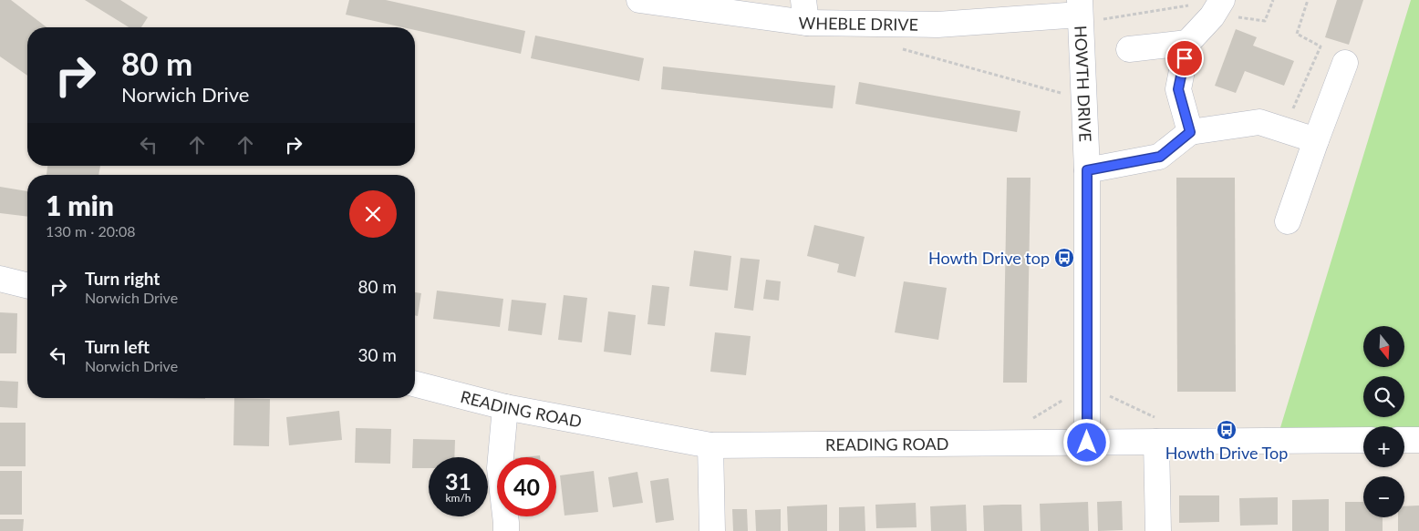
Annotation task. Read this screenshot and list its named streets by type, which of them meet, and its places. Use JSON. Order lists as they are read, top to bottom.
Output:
{
  "streets": {
    "street": ["WHEBLE DRIVE", "HOWTH DRIVE", "READING ROAD"]
  },
  "crossings": [
    ["WHEBLE DRIVE", "HOWTH DRIVE"],
    ["HOWTH DRIVE", "READING ROAD"]
  ],
  "places": {
    "bus stop": ["Howth Drive top", "Howth Drive Top"]
  },
  "north": "bottom",
  "page": {
    "turn": ["80 m", "Norwich Drive"],
    "heading": ["1 min", "130 m · 20:08"],
    "list": [
      {
        "name": "Turn right",
        "note": "Norwich Drive",
        "value": "80 m"
      },
      {
        "name": "Turn left",
        "note": "Norwich Drive",
        "value": "30 m"
      }
    ],
    "map_buttons": ["+", "−"],
    "speed": "31 km/h",
    "limit": "40"
  }
}
